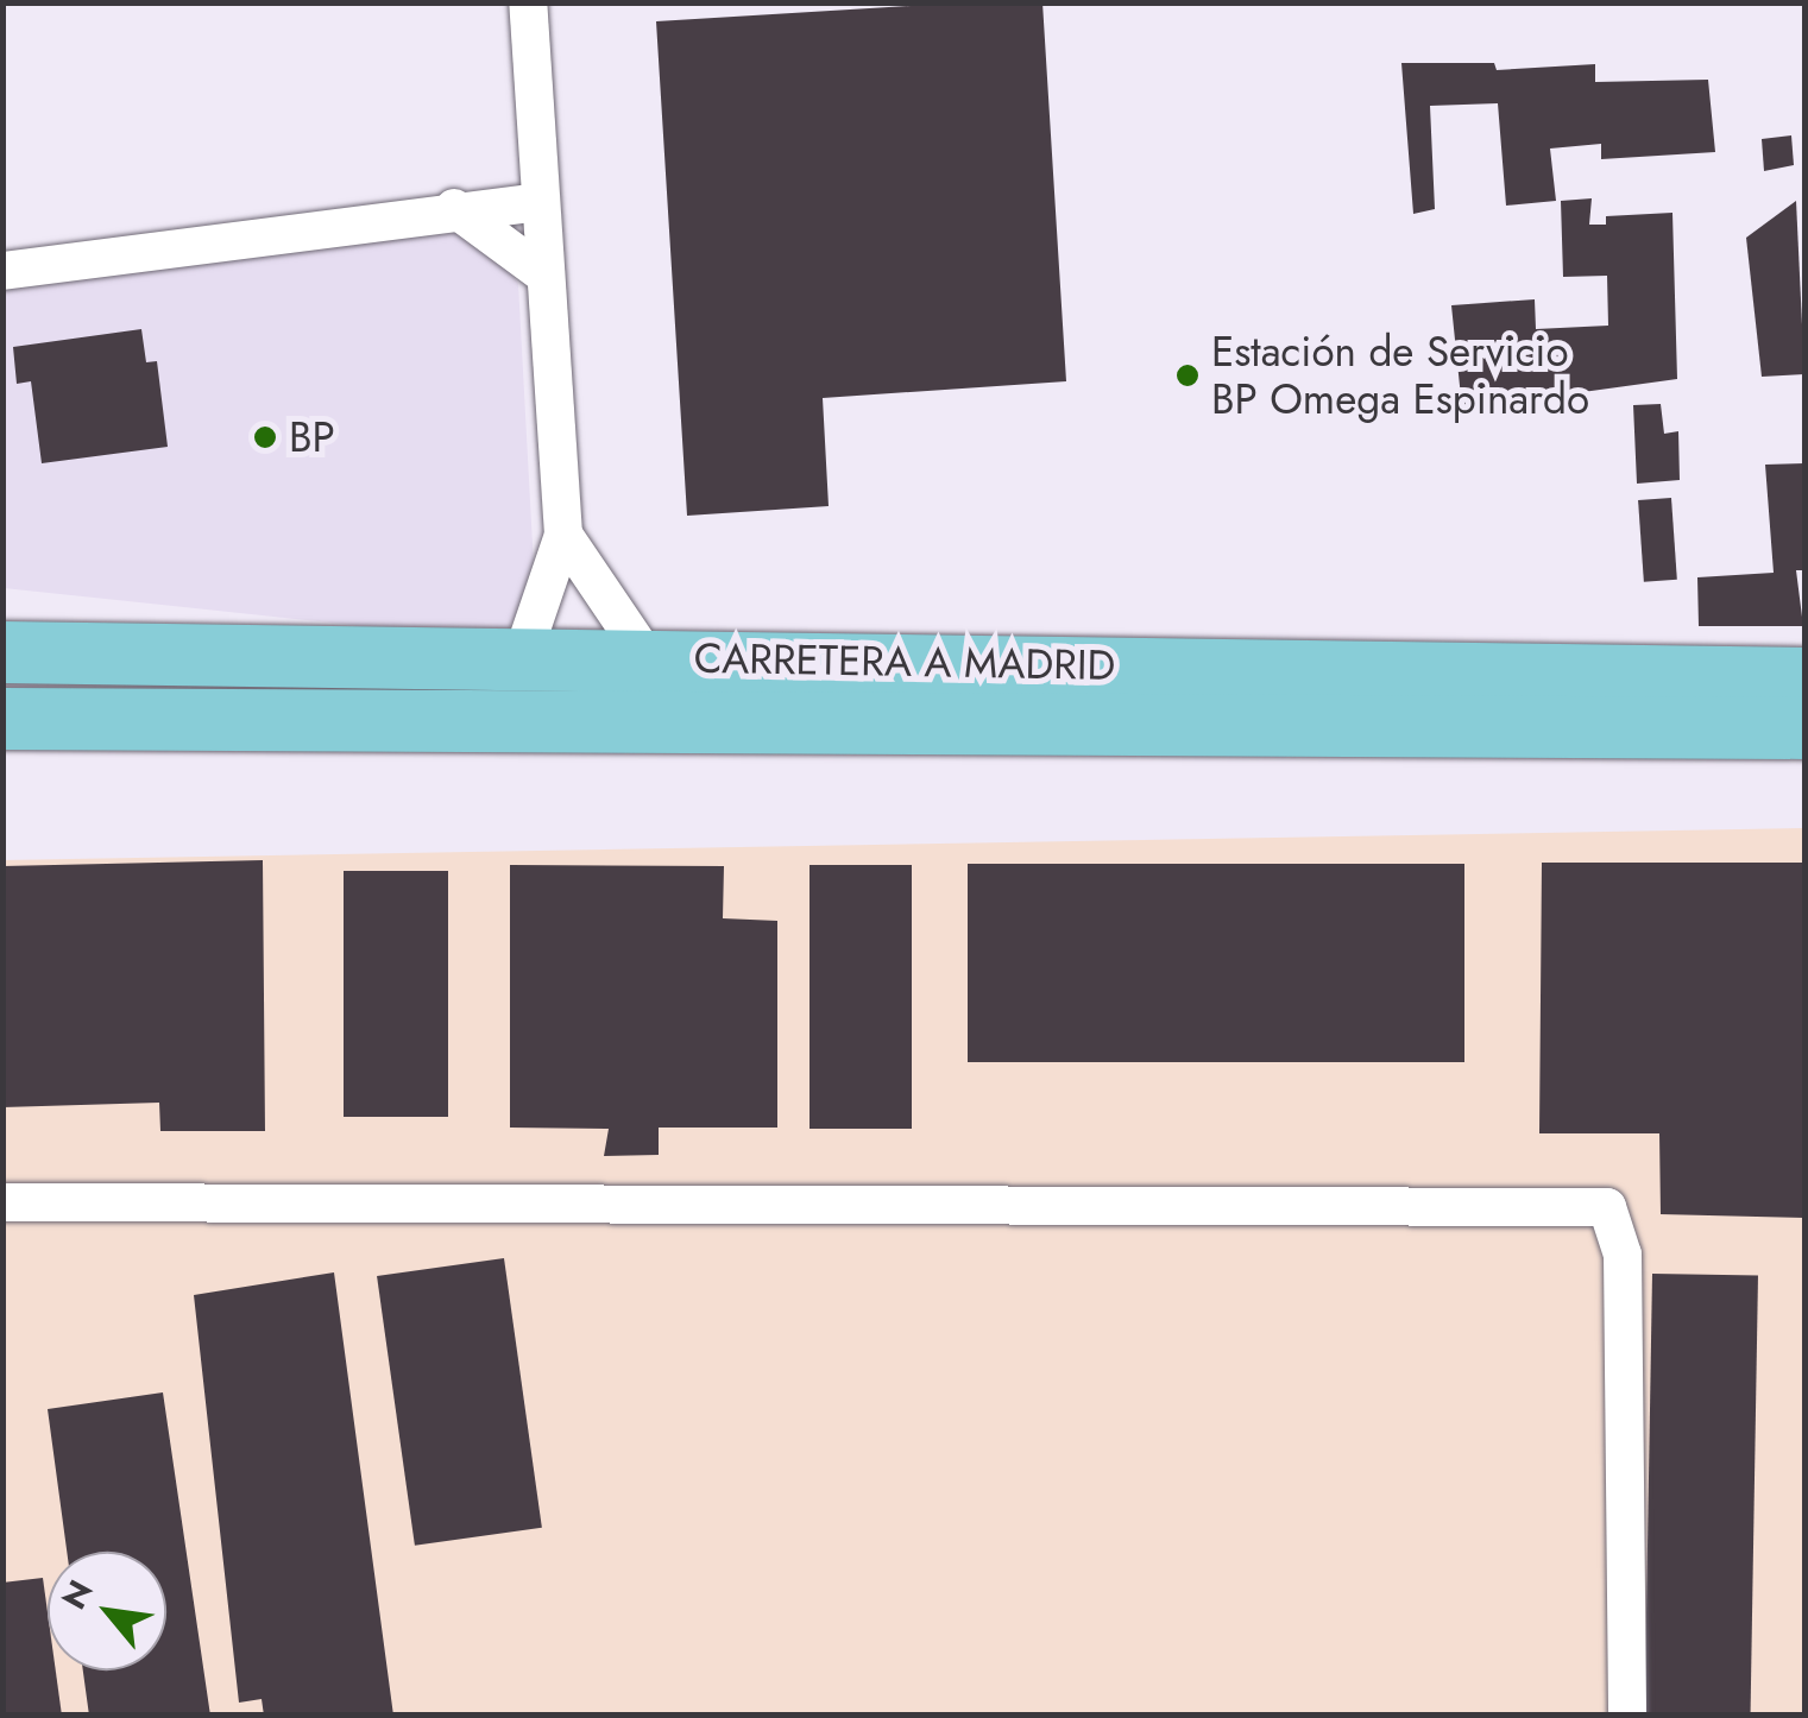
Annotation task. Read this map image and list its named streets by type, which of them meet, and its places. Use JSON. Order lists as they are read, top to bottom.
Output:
{
  "streets": {
    "main road": ["CARRETERA A MADRID"]
  },
  "places": ["Estación de Servicio BP Omega Espinardo", "BP"],
  "north": "top left"
}
